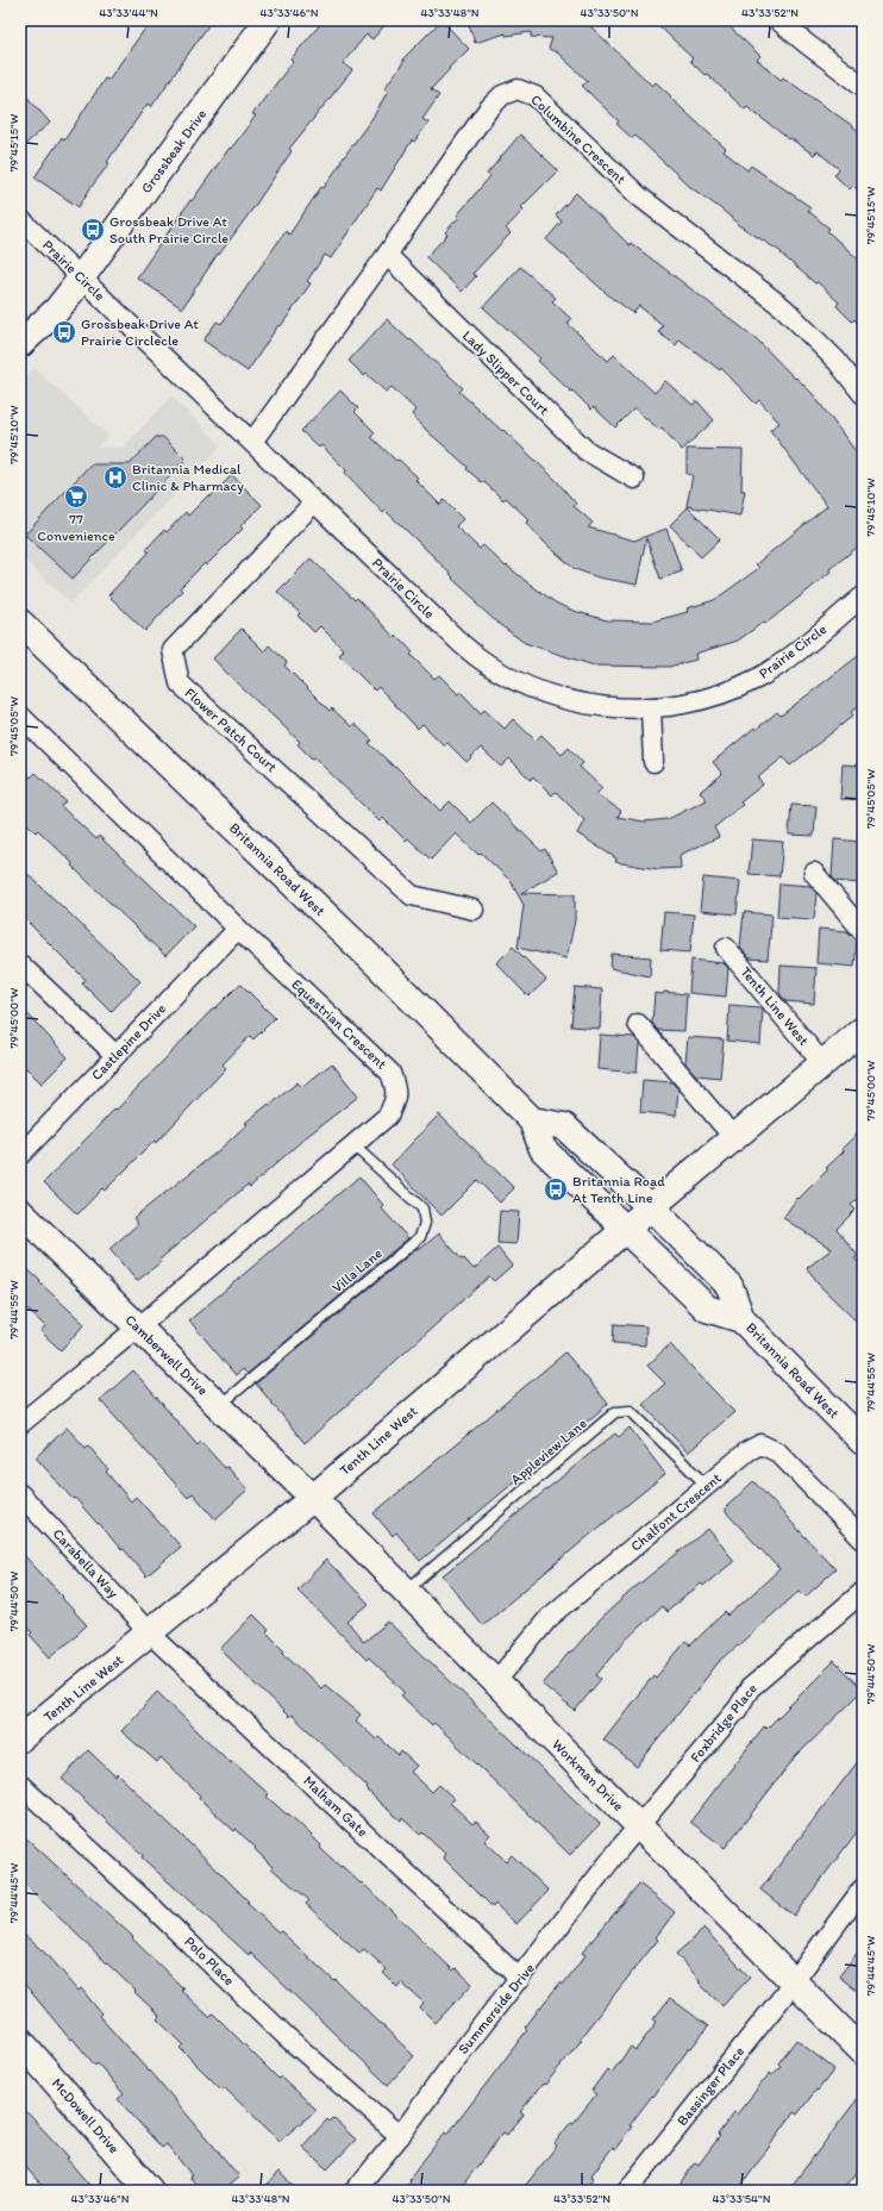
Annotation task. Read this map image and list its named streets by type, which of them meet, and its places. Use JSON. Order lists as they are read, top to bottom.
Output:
{
  "streets": {
    "street": [
      "Columbine Crescent",
      "Grossbeak Drive",
      "Prairie Circle",
      "Lady Slipper Court",
      "Flower Patch Court",
      "Britannia Road West",
      "Tenth Line West",
      "Equestrian Crescent",
      "Castlepine Drive",
      "Camberwell Drive",
      "Chalfont Crescent",
      "Carabella Way",
      "Foxbridge Place",
      "Workman Drive",
      "Malham Gate",
      "Polo Place",
      "Summerside Drive",
      "Bassinger Place",
      "McDowell Drive"
    ],
    "lane": ["Villa Lane", "Appleview Lane"]
  },
  "crossings": [
    ["Columbine Crescent", "Prairie Circle"],
    ["Columbine Crescent", "Lady Slipper Court"],
    ["Grossbeak Drive", "Prairie Circle"],
    ["Prairie Circle", "Flower Patch Court"],
    ["Britannia Road West", "Tenth Line West"],
    ["Tenth Line West", "Camberwell Drive"],
    ["Tenth Line West", "Carabella Way"],
    ["Tenth Line West", "Workman Drive"],
    ["Tenth Line West", "Malham Gate"],
    ["Equestrian Crescent", "Castlepine Drive"],
    ["Equestrian Crescent", "Villa Lane"],
    ["Equestrian Crescent", "Camberwell Drive"],
    ["Villa Lane", "Camberwell Drive"],
    ["Camberwell Drive", "Workman Drive"],
    ["Appleview Lane", "Chalfont Crescent"],
    ["Appleview Lane", "Workman Drive"],
    ["Chalfont Crescent", "Workman Drive"],
    ["Carabella Way", "Malham Gate"],
    ["Foxbridge Place", "Workman Drive"],
    ["Foxbridge Place", "Summerside Drive"],
    ["Workman Drive", "Summerside Drive"],
    ["Workman Drive", "Bassinger Place"],
    ["Malham Gate", "Summerside Drive"],
    ["Polo Place", "Summerside Drive"]
  ],
  "places": {
    "bus stop": ["Grossbeak Drive At South Prairie Circle", "Grossbeak Drive At Prairie Circlecle", "Britannia Road At Tenth Line"],
    "hospital": ["Britannia Medical Clinic & Pharmacy"],
    "supermarket": ["77 Convenience"]
  },
  "coordinates": [
    "43°33'44\"N",
    "43°33'46\"N",
    "43°33'48\"N",
    "43°33'50\"N",
    "43°33'52\"N",
    "79°45'15\"W",
    "79°45'10\"W",
    "79°45'05\"W",
    "79°45'00\"W",
    "79°44'55\"W",
    "79°44'50\"W",
    "79°44'45\"W",
    "43°33'54\"N"
  ]
}
